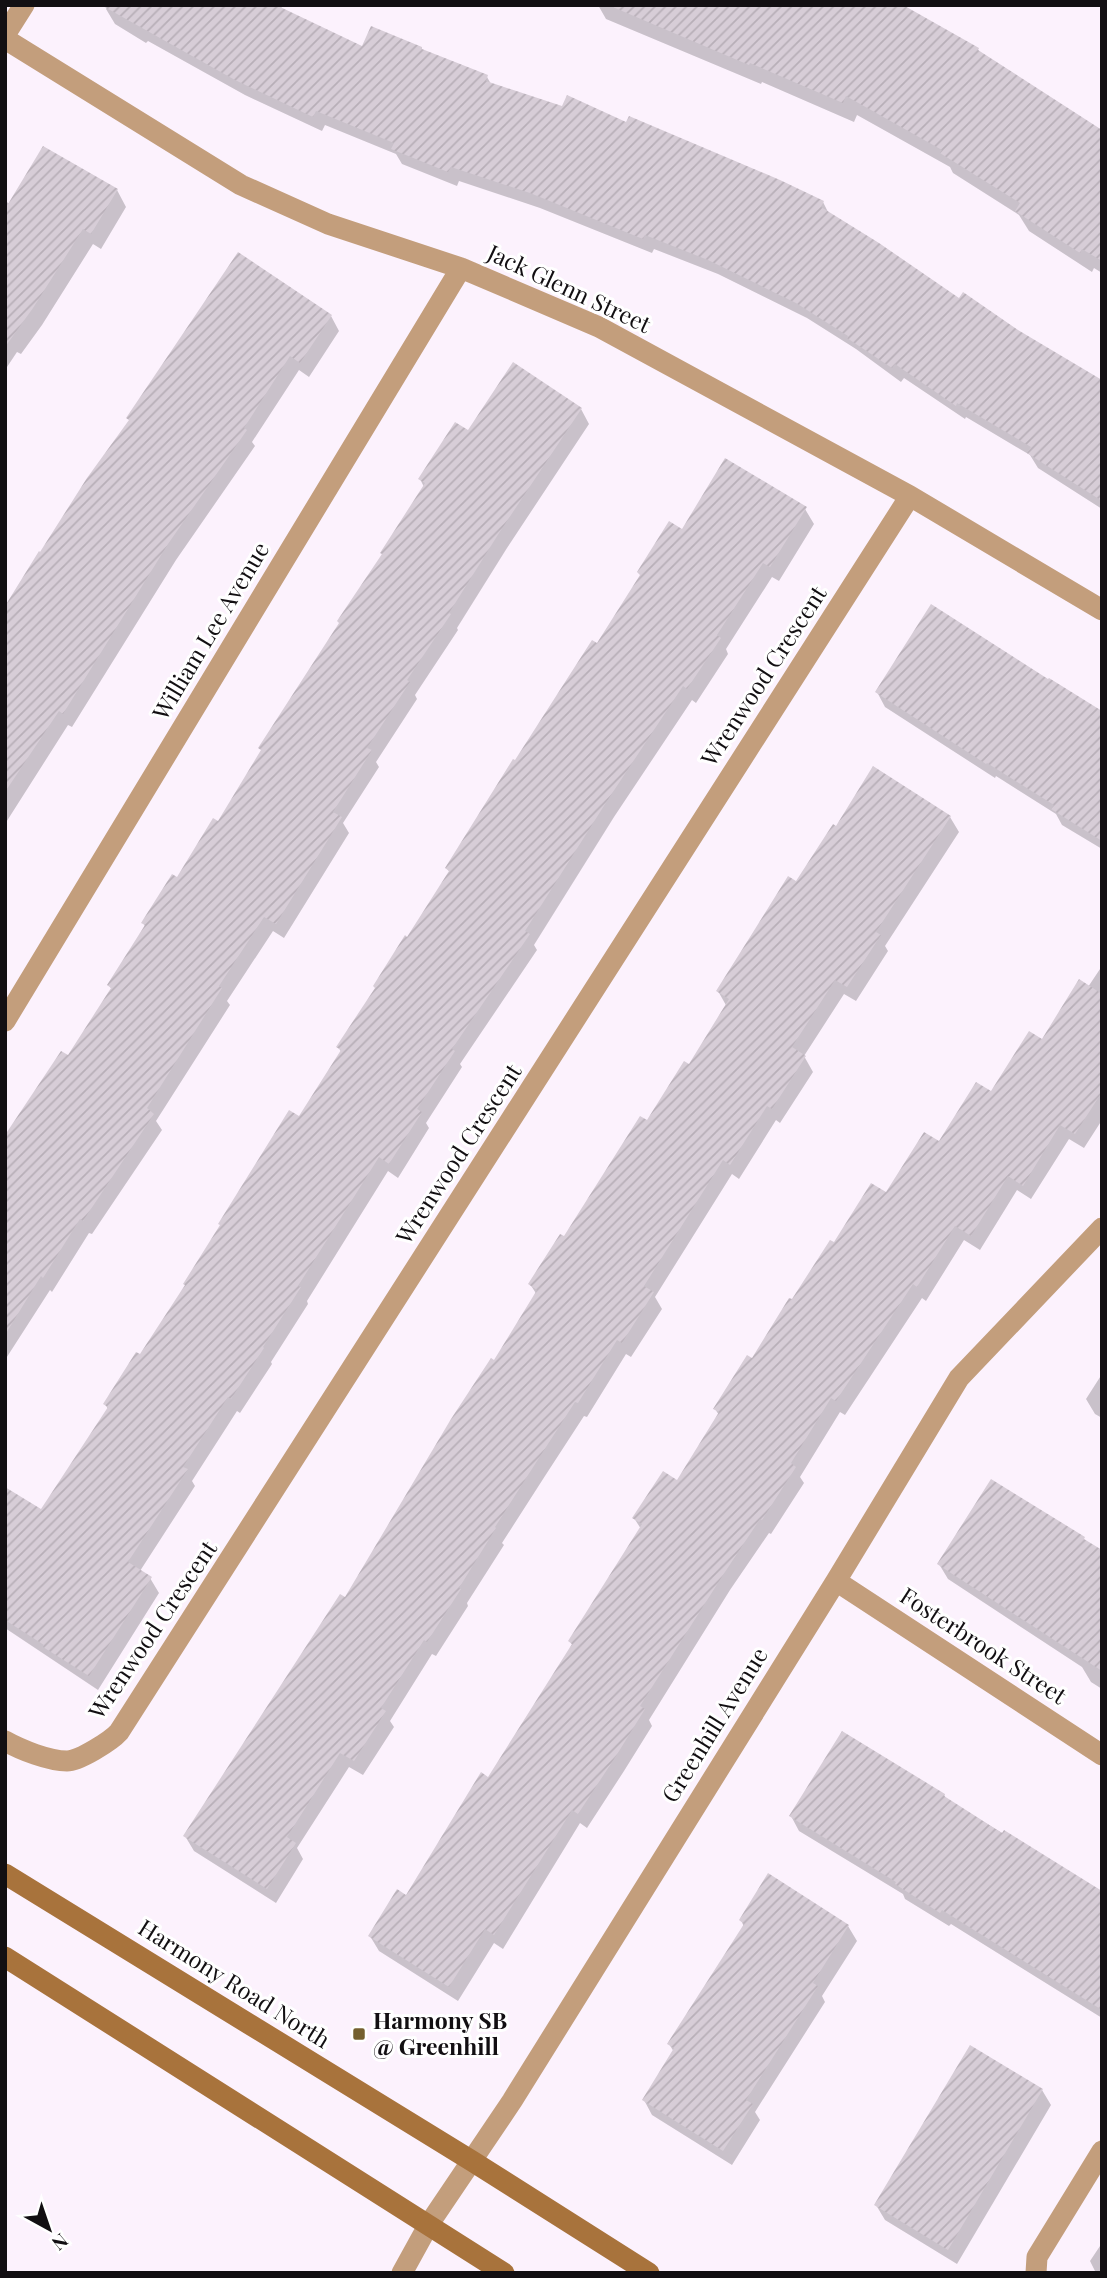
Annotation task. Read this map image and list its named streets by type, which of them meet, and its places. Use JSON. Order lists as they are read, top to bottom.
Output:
{
  "streets": {
    "main road": ["Harmony Road North"],
    "street": [
      "Jack Glenn Street",
      "William Lee Avenue",
      "Wrenwood Crescent",
      "Fosterbrook Street",
      "Greenhill Avenue"
    ]
  },
  "crossings": [
    ["Jack Glenn Street", "William Lee Avenue"],
    ["Jack Glenn Street", "Wrenwood Crescent"],
    ["Fosterbrook Street", "Greenhill Avenue"],
    ["Greenhill Avenue", "Harmony Road North"]
  ],
  "places": {
    "transit": ["Harmony SB @ Greenhill"]
  },
  "north": "bottom right"
}
